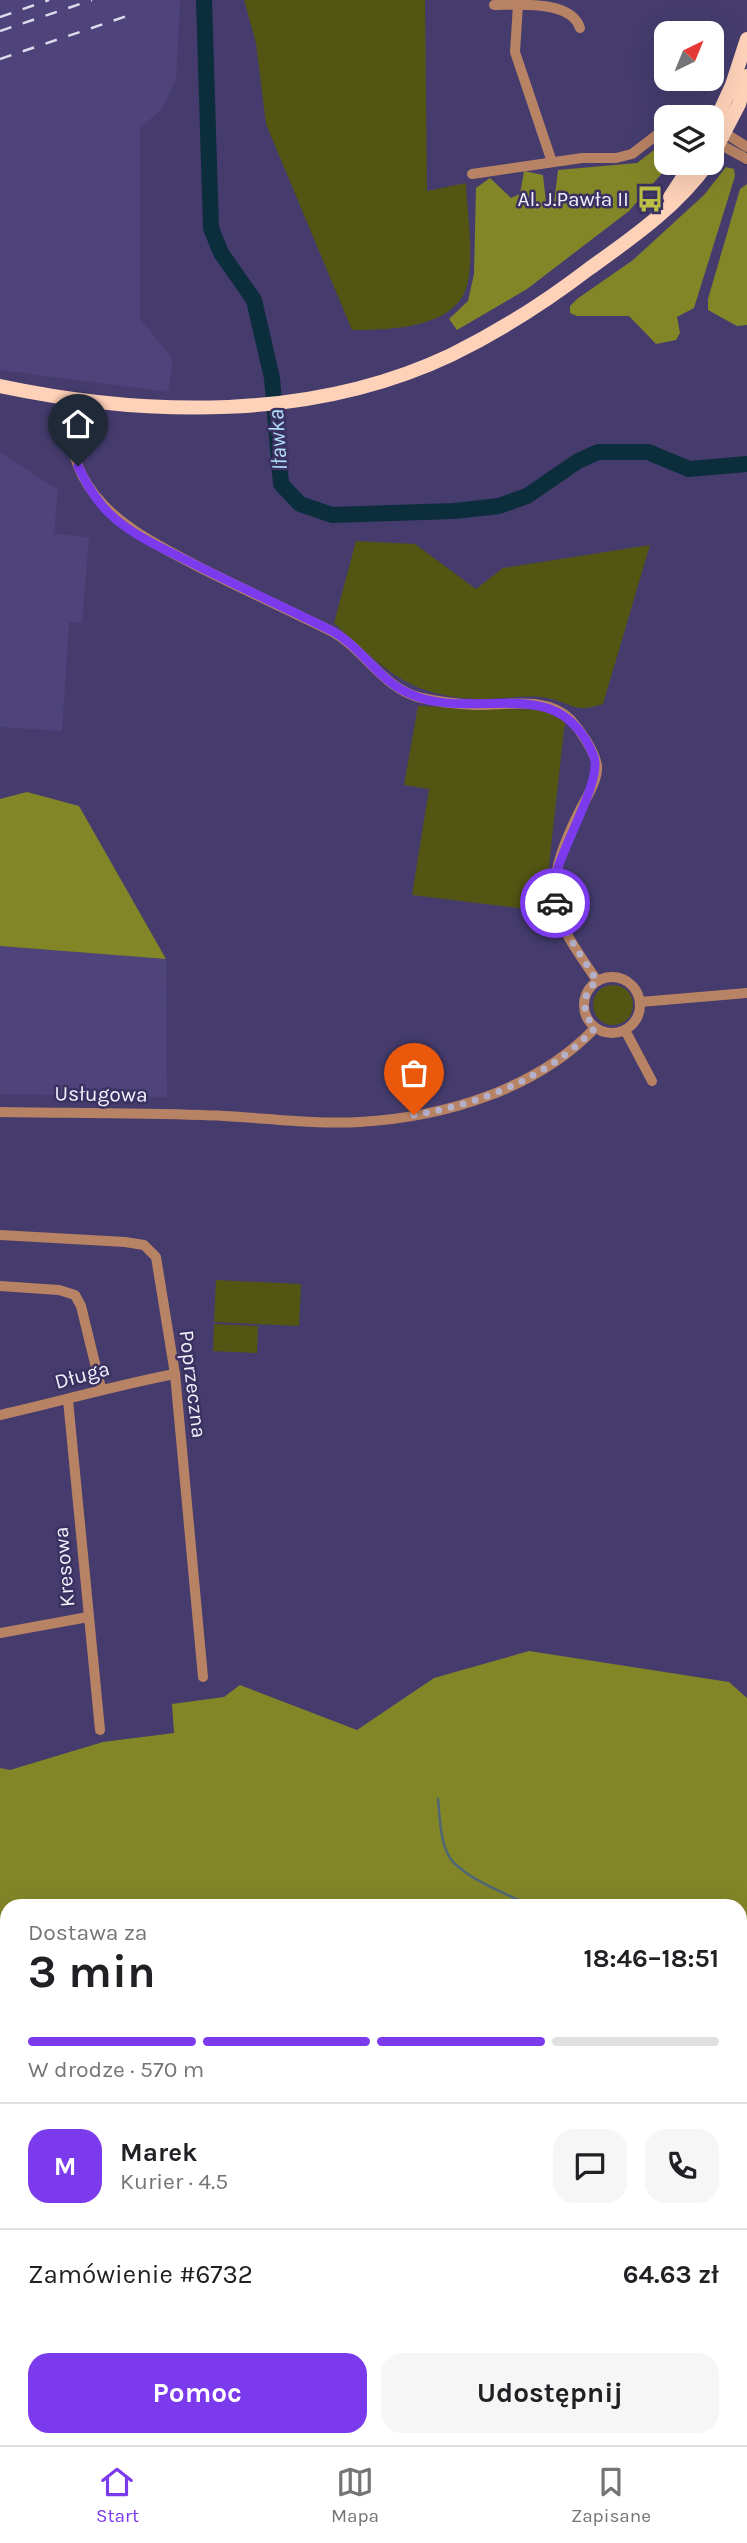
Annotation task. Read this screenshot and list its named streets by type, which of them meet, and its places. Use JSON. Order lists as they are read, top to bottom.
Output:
{
  "streets": {
    "street": [
      "Usługowa",
      "Długa",
      "Poprzeczna",
      "Kresowa"
    ]
  },
  "crossings": [
    ["Długa", "Poprzeczna"],
    ["Długa", "Kresowa"]
  ],
  "water": ["Iławka"],
  "places": {
    "bus stop": ["Al. J.Pawła II"]
  },
  "north": "top right",
  "page": {
    "heading": ["3 min", "Dostawa za", "18:46–18:51"],
    "panel": [
      "Marek",
      "Kurier · 4.5",
      "Zamówienie #6732",
      "64.63 zł"
    ],
    "bar": "W drodze · 570 m",
    "round": "M",
    "buttons": ["Pomoc", "Udostępnij"],
    "tabs": ["Start", "Mapa", "Zapisane"]
  }
}
